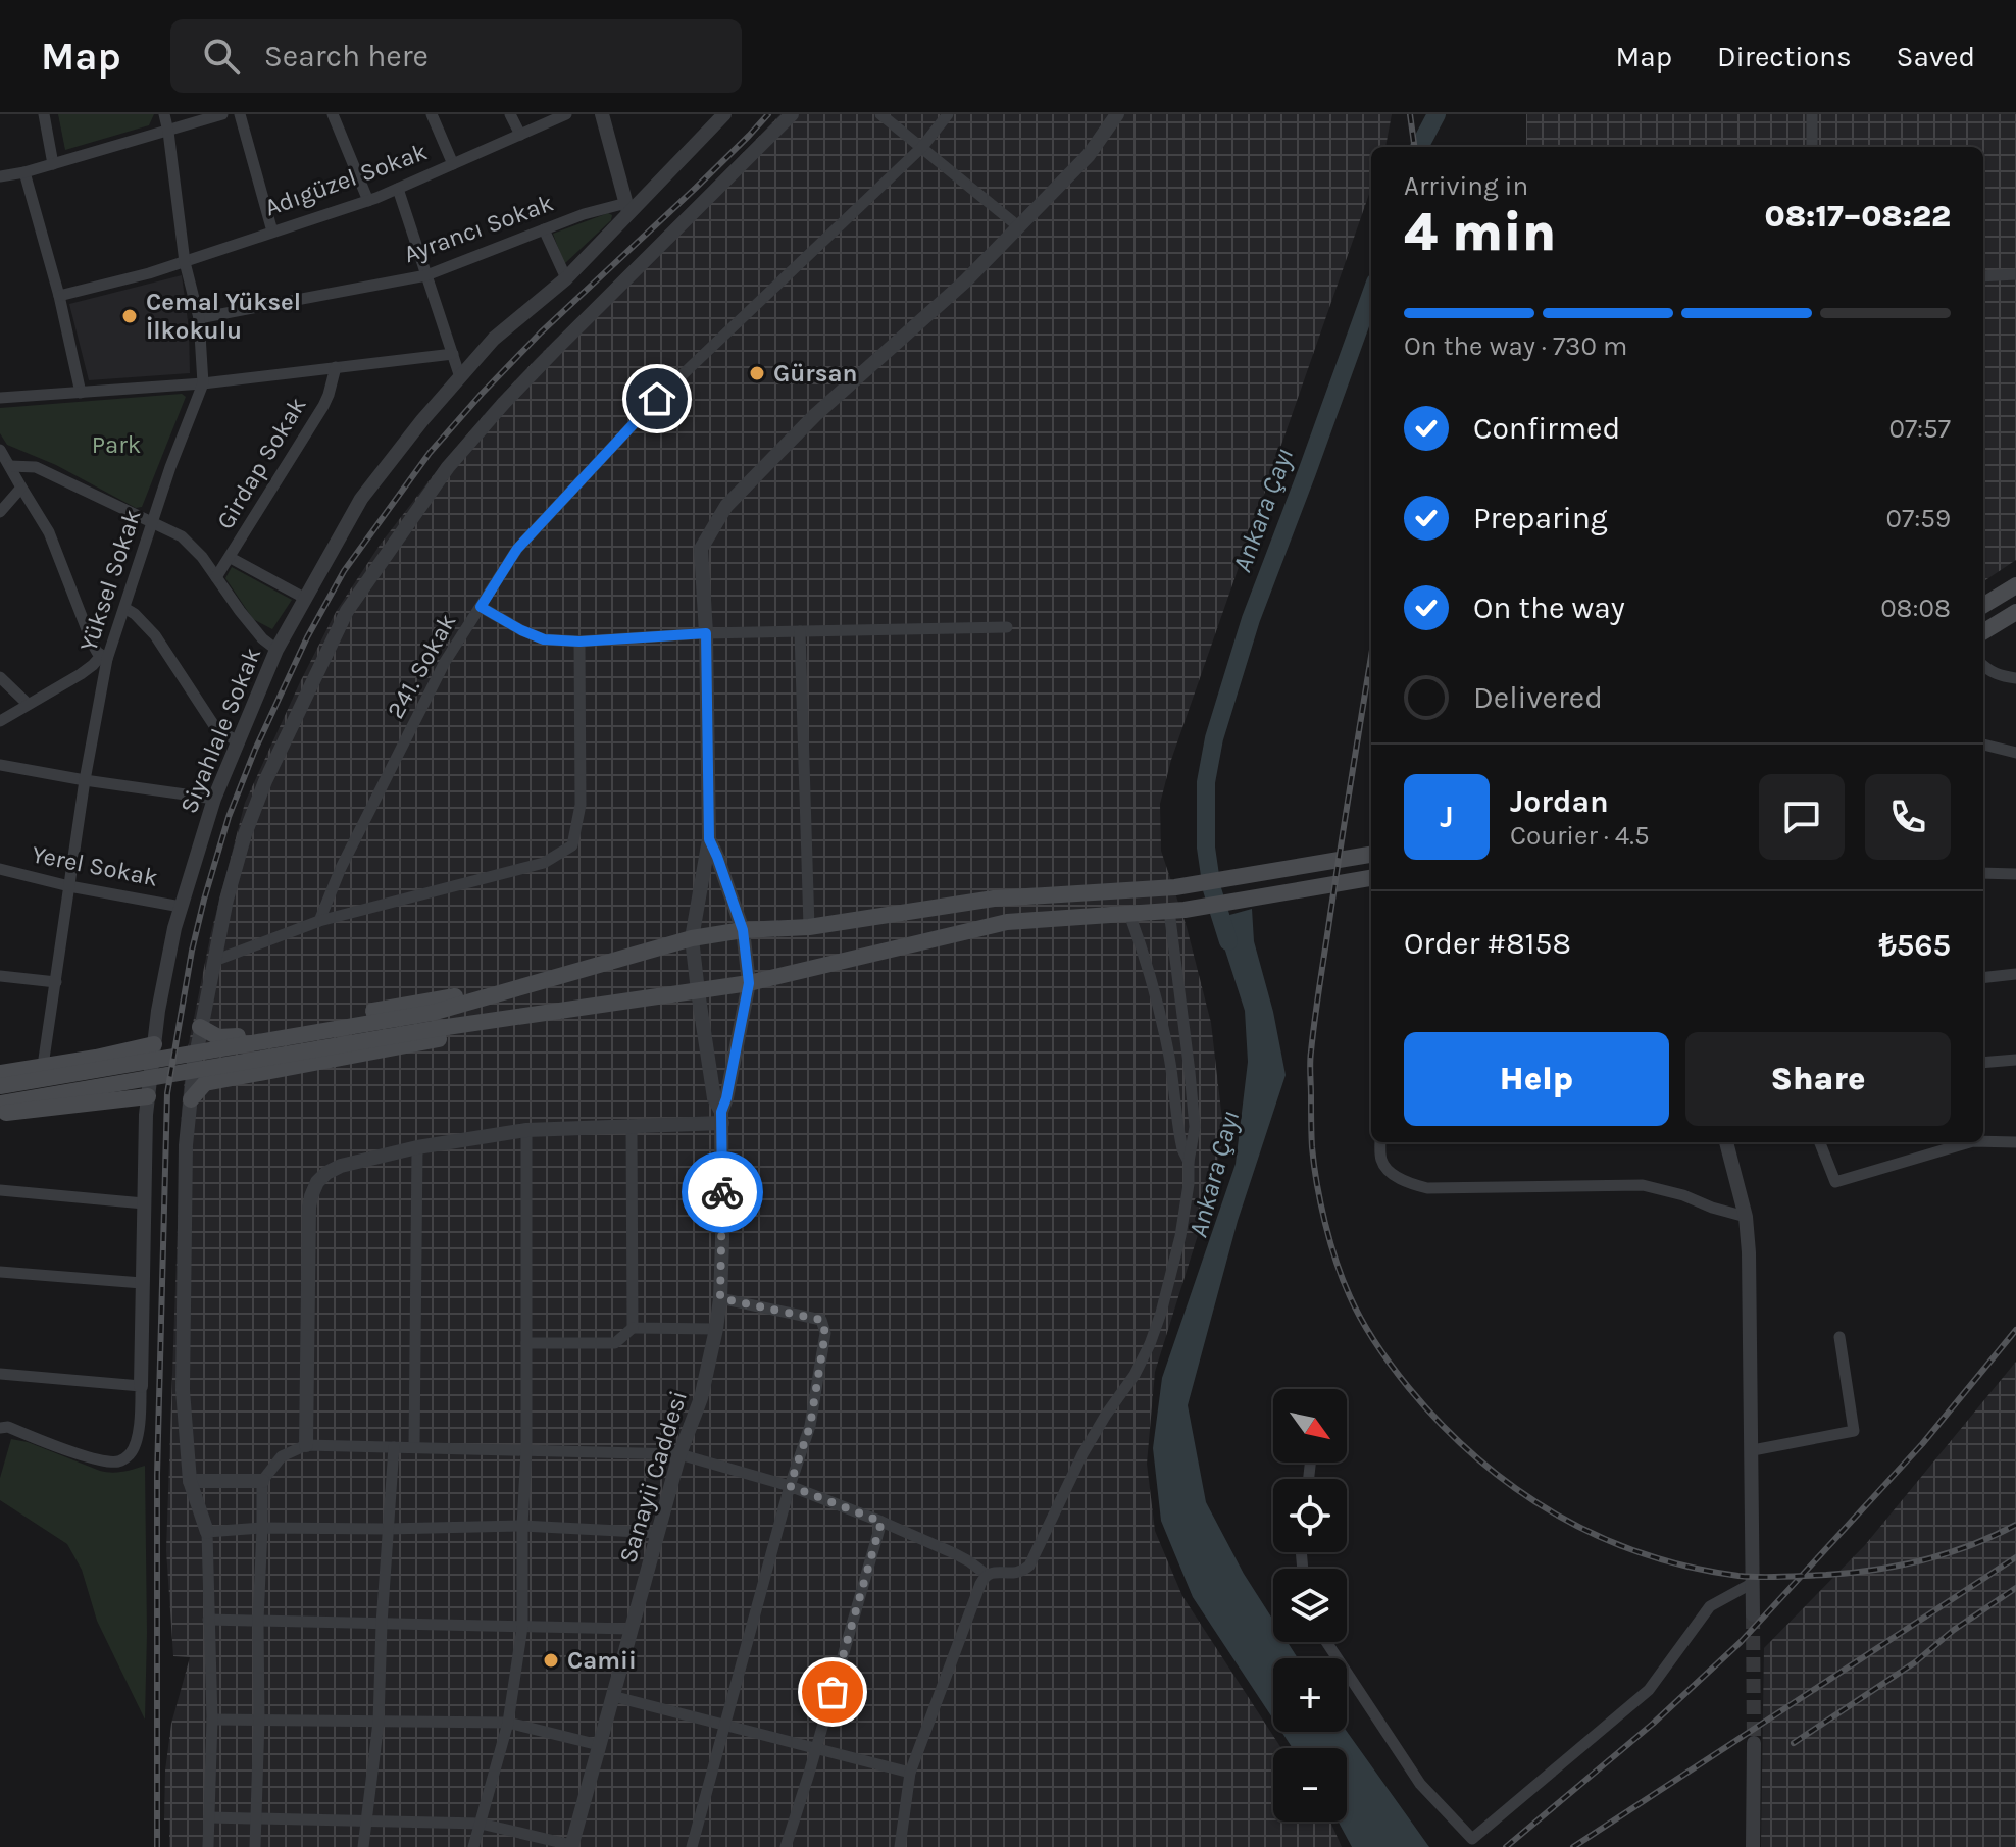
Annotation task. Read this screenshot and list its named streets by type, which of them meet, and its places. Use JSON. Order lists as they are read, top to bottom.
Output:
{
  "streets": {
    "street": [
      "Adıgüzel Sokak",
      "Ayrancı Sokak",
      "Girdap Sokak",
      "Yüksel Sokak",
      "241. Sokak",
      "Siyahlale Sokak",
      "Yerel Sokak",
      "Sanayii Caddesi"
    ]
  },
  "crossings": [
    ["Adıgüzel Sokak", "Yüksel Sokak"],
    ["Ayrancı Sokak", "Yüksel Sokak"],
    ["Ayrancı Sokak", "Siyahlale Sokak"],
    ["Yüksel Sokak", "Yerel Sokak"],
    ["Siyahlale Sokak", "Yerel Sokak"]
  ],
  "water": ["Ankara Çayı"],
  "parks": ["Park"],
  "places": ["Cemal Yüksel İlkokulu", "Gürsan", "Camii"],
  "north": "bottom right",
  "page": {
    "header": "Map",
    "search": "Search here",
    "nav": ["Map", "Directions", "Saved"],
    "heading": ["4 min", "Arriving in", "08:17–08:22"],
    "panel": [
      "Jordan",
      "Courier · 4.5",
      "Order #8158",
      "₺565"
    ],
    "bar": "On the way · 730 m",
    "list": [
      ["Confirmed", "07:57"],
      ["Preparing", "07:59"],
      ["On the way", "08:08"],
      "Delivered"
    ],
    "round": "J",
    "buttons": ["Help", "Share"],
    "map_buttons": ["+", "−"]
  }
}
